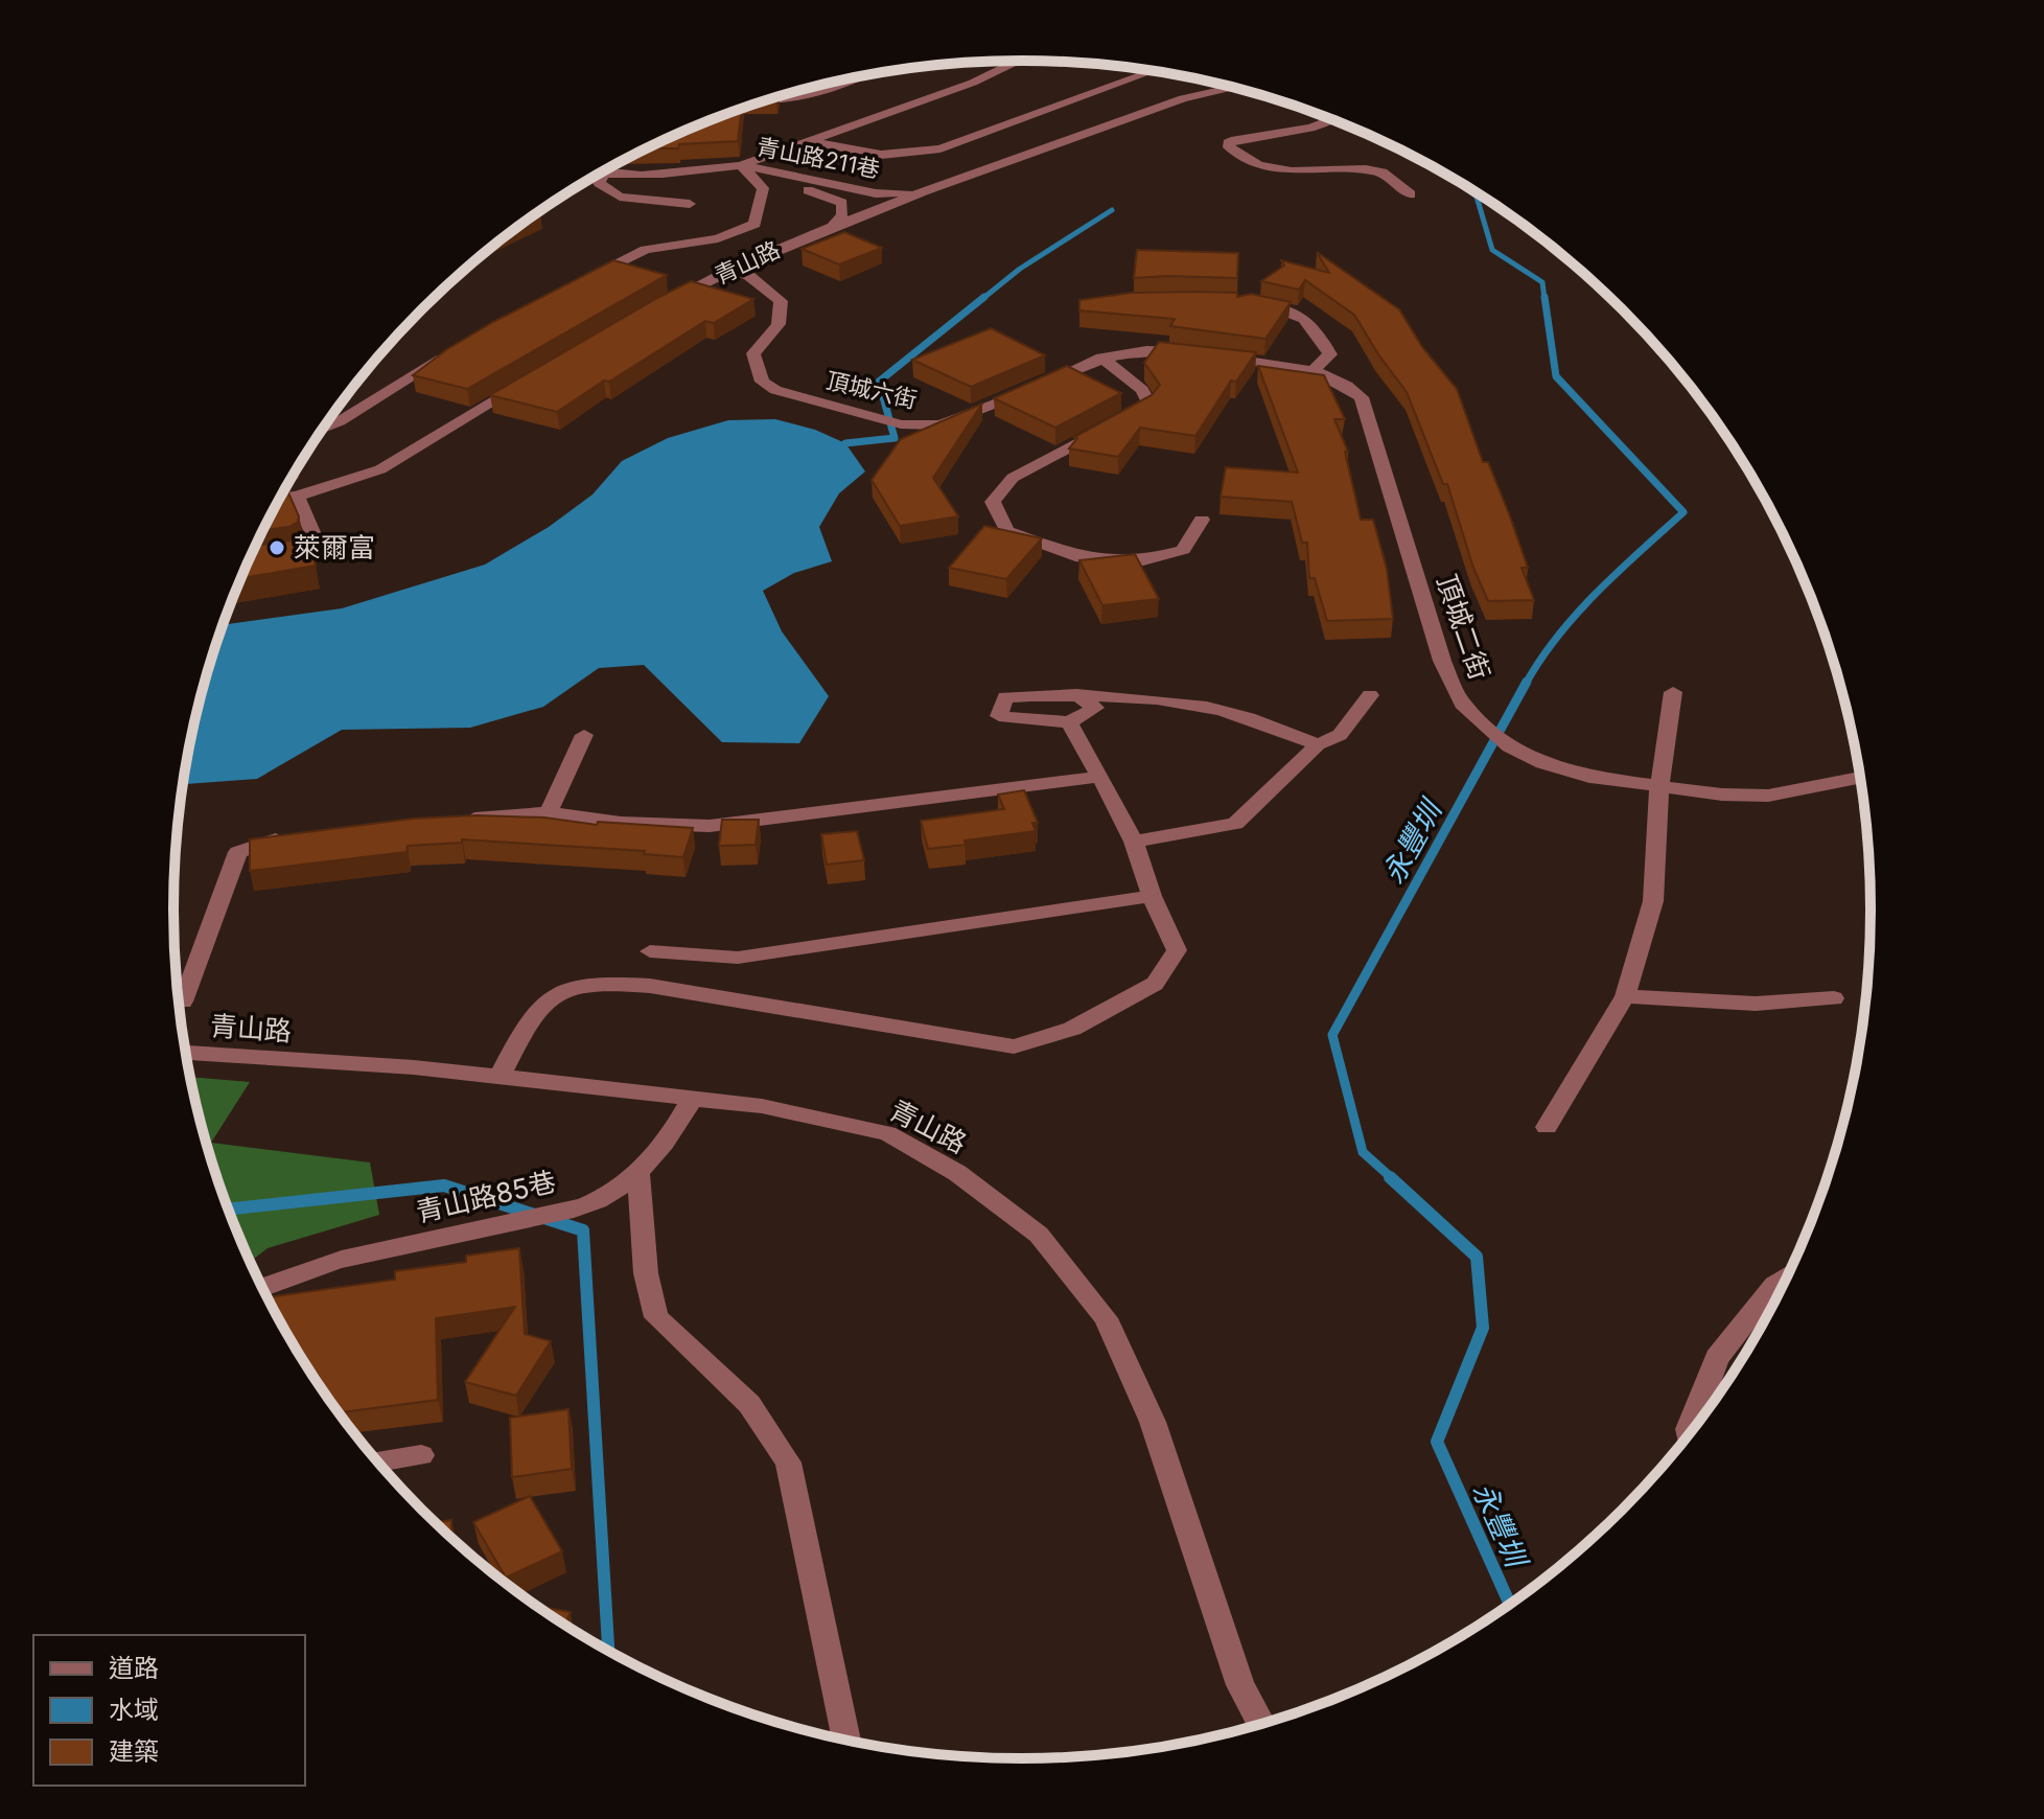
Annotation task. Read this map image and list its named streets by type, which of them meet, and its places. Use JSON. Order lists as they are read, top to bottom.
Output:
{
  "streets": {
    "street": [
      "青山路211巷",
      "青山路",
      "頂城六街",
      "頂城二街",
      "青山路85巷"
    ]
  },
  "crossings": [
    ["青山路211巷", "青山路"],
    ["青山路", "頂城六街"],
    ["青山路", "青山路85巷"],
    ["頂城六街", "頂城二街"]
  ],
  "water": ["永豐圳"],
  "places": ["萊爾富"],
  "legend": ["道路", "水域", "建築"]
}
